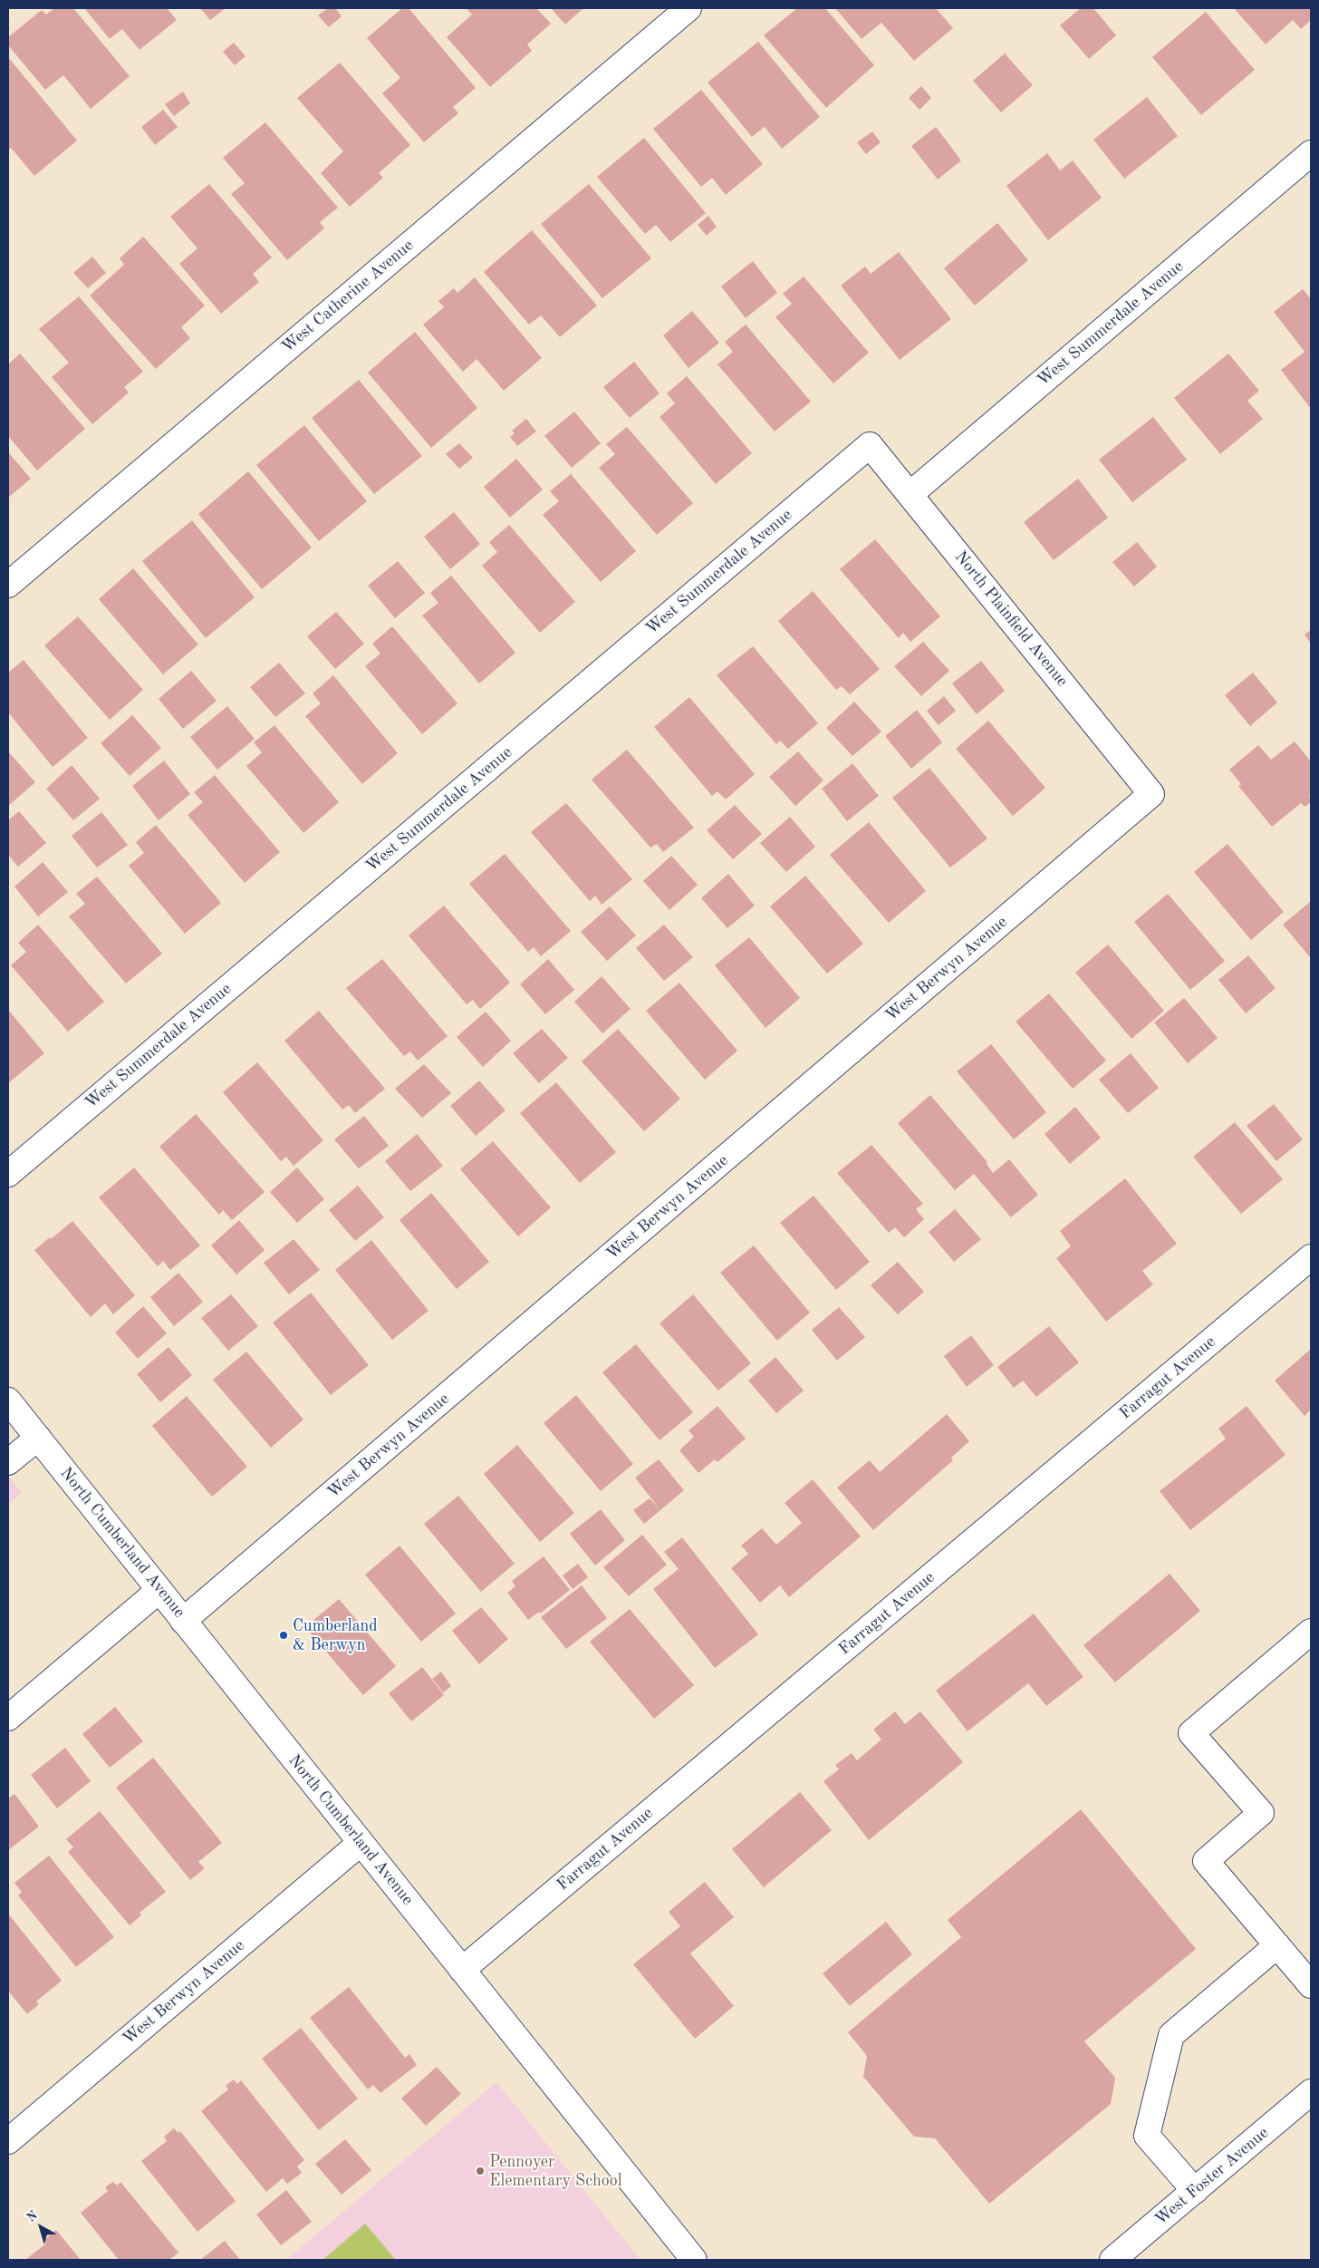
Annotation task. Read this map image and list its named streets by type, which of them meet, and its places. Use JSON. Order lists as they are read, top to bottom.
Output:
{
  "streets": {
    "street": [
      "West Catherine Avenue",
      "West Summerdale Avenue",
      "North Plainfield Avenue",
      "West Berwyn Avenue",
      "Farragut Avenue",
      "North Cumberland Avenue",
      "West Foster Avenue"
    ]
  },
  "crossings": [
    ["West Summerdale Avenue", "North Plainfield Avenue"],
    ["North Plainfield Avenue", "West Berwyn Avenue"],
    ["West Berwyn Avenue", "North Cumberland Avenue"],
    ["Farragut Avenue", "North Cumberland Avenue"]
  ],
  "places": ["Cumberland & Berwyn", "Pennoyer Elementary School"],
  "north": "top left"
}
